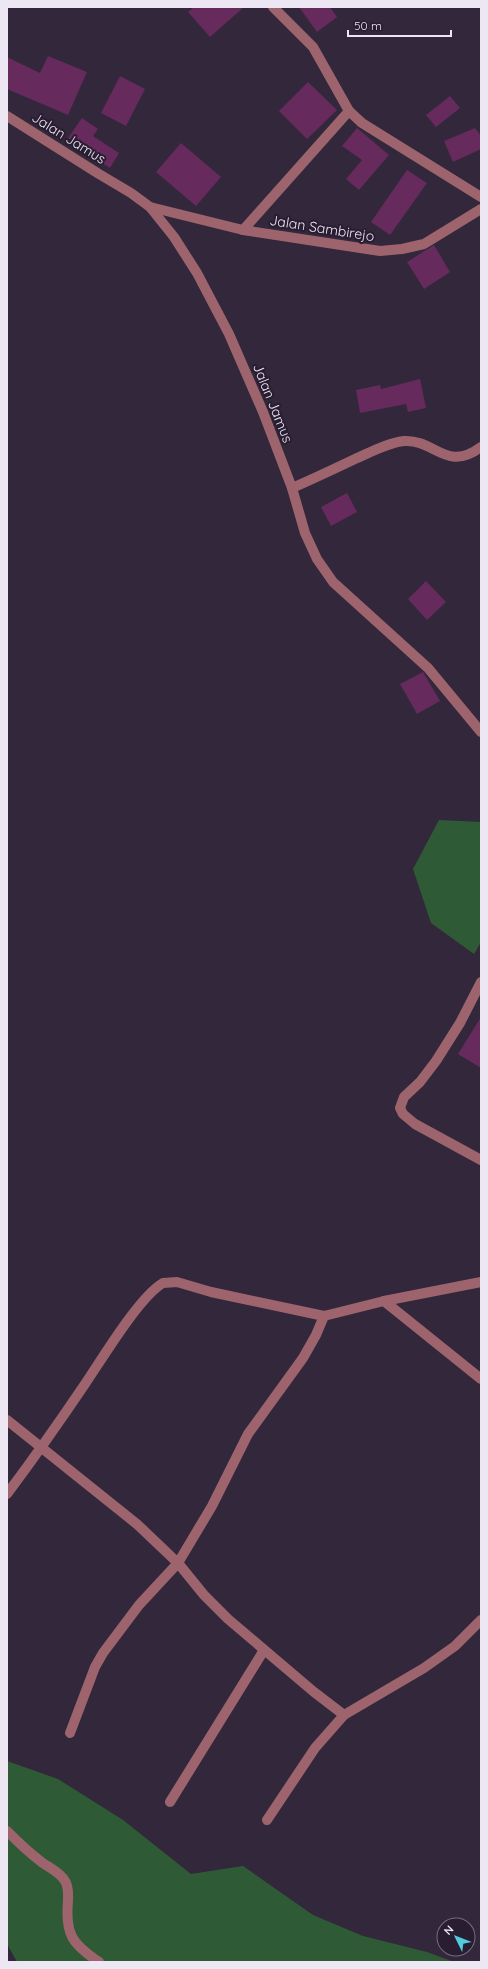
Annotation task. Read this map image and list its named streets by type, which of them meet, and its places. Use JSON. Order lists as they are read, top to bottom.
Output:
{
  "streets": {
    "street": ["Jalan Jamus", "Jalan Sambirejo"]
  },
  "crossings": [
    ["Jalan Jamus", "Jalan Sambirejo"]
  ],
  "scale_bar": "50 m",
  "north": "top left"
}
